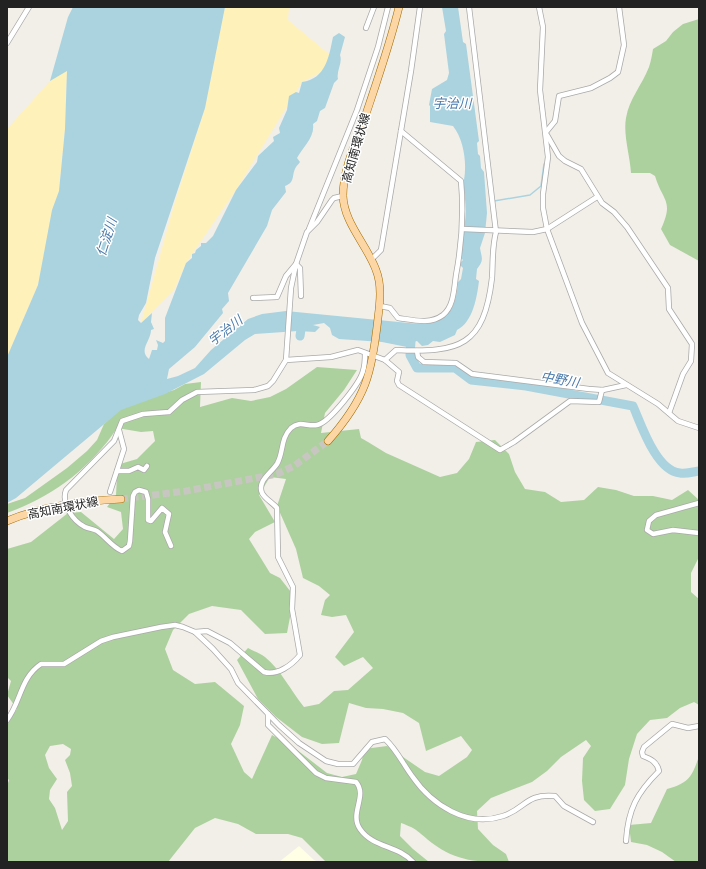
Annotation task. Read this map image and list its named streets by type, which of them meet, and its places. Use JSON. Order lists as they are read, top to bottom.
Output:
{
  "streets": {
    "main road": ["高知南環状線"]
  },
  "water": ["宇治川", "仁淀川", "中野川"]
}
